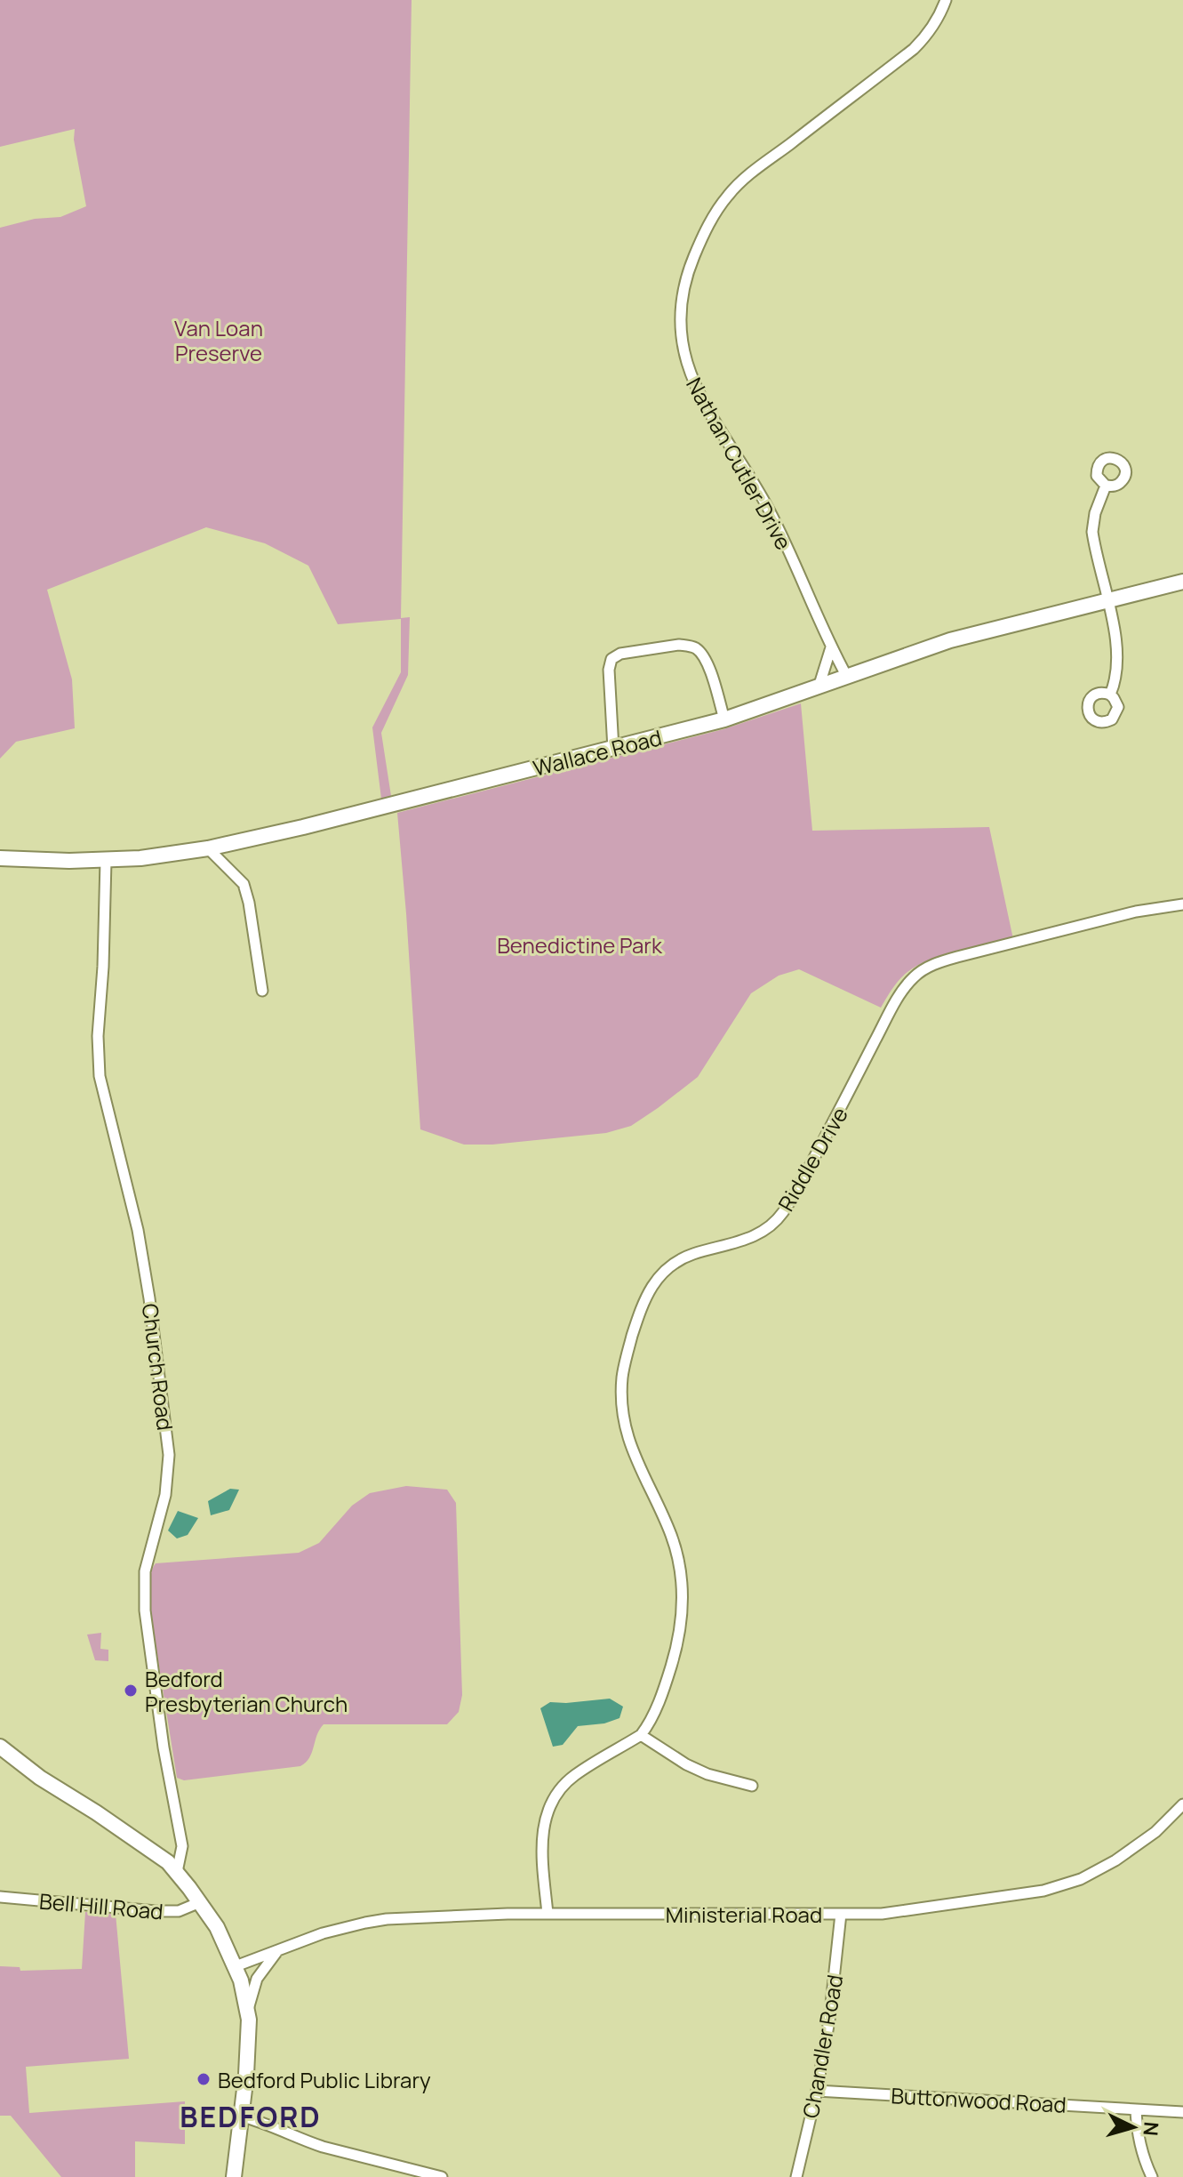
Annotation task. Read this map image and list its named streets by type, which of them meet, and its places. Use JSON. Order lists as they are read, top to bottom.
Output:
{
  "streets": {
    "street": [
      "Nathan Cutler Drive",
      "Wallace Road",
      "Riddle Drive",
      "Church Road",
      "Bell Hill Road",
      "Ministerial Road",
      "Chandler Road",
      "Buttonwood Road"
    ]
  },
  "crossings": [
    ["Nathan Cutler Drive", "Wallace Road"],
    ["Wallace Road", "Church Road"],
    ["Ministerial Road", "Chandler Road"],
    ["Chandler Road", "Buttonwood Road"]
  ],
  "districts": ["BEDFORD"],
  "parks": ["Van Loan Preserve", "Benedictine Park"],
  "places": ["Bedford Presbyterian Church", "Bedford Public Library"],
  "north": "right"
}
